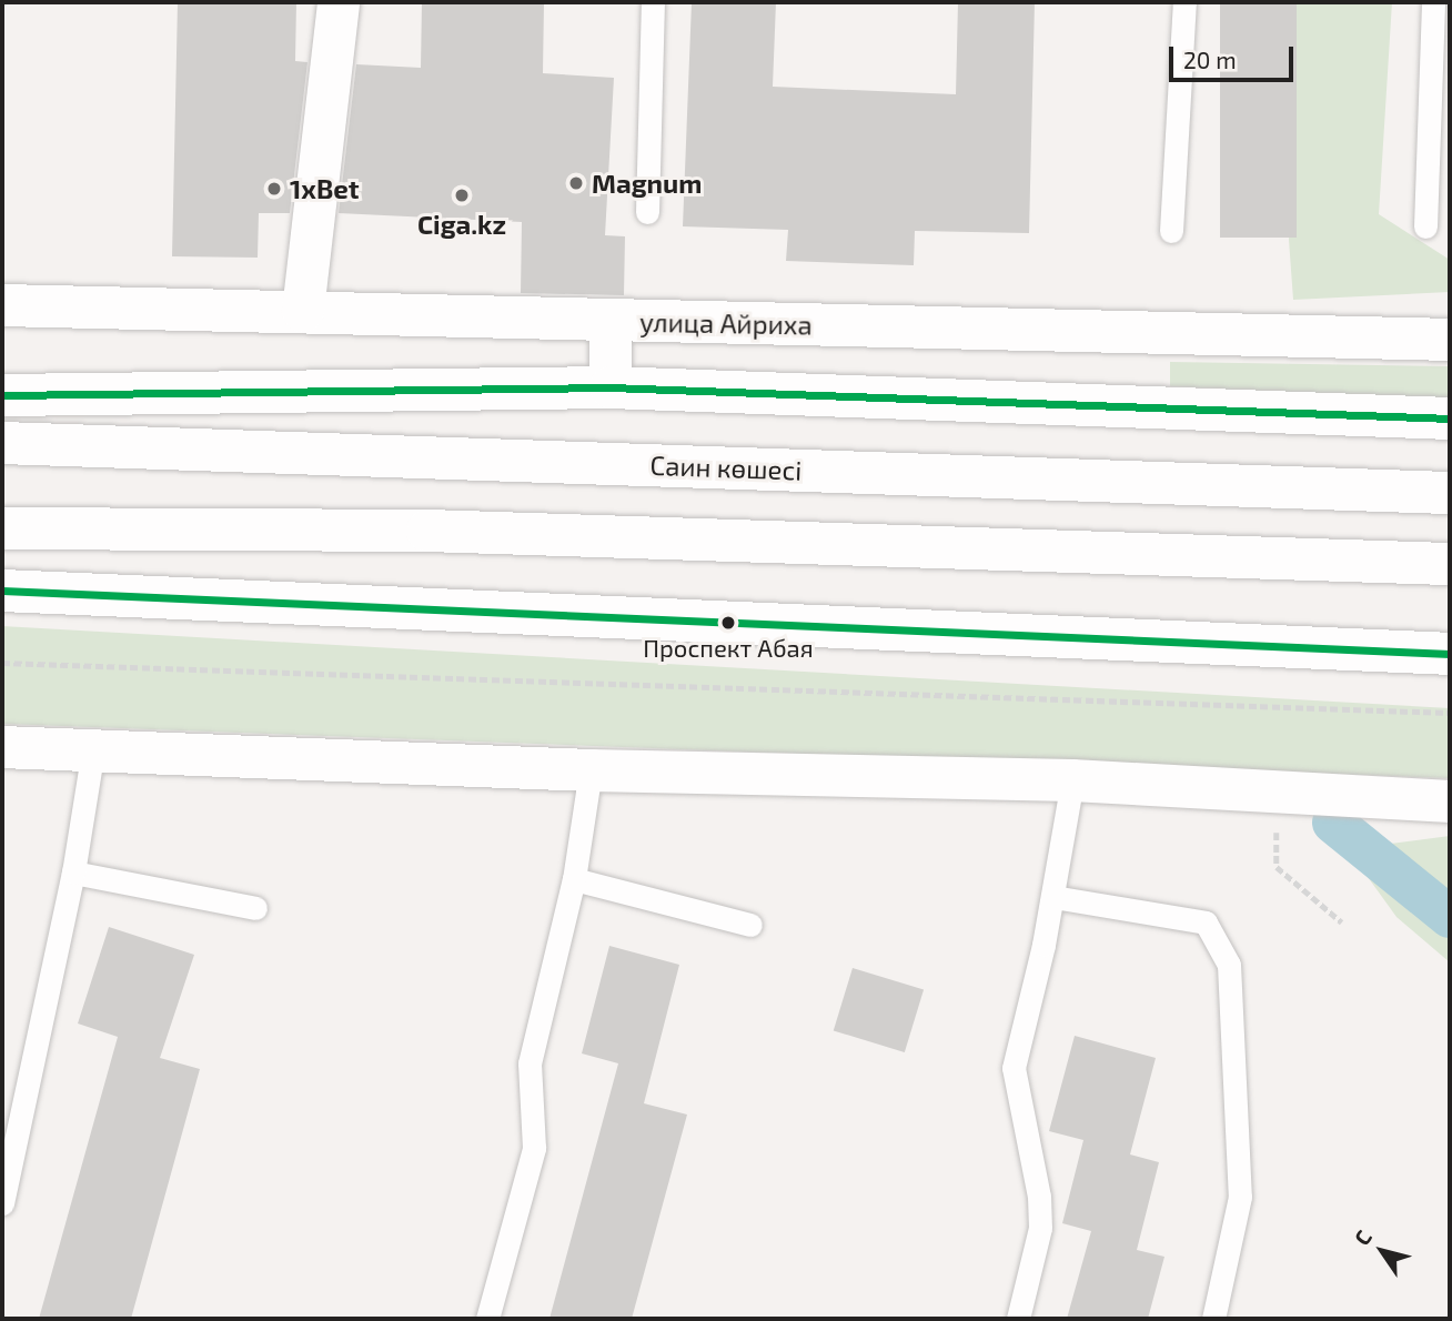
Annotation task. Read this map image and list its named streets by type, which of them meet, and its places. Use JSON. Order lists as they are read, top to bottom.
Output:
{
  "streets": {
    "main road": ["улица Айриха", "Саин көшесі"]
  },
  "places": [
    "Magnum",
    "1xBet",
    "Ciga.kz",
    "Проспект Абая"
  ],
  "scale_bar": "20 m",
  "north": "top left"
}
